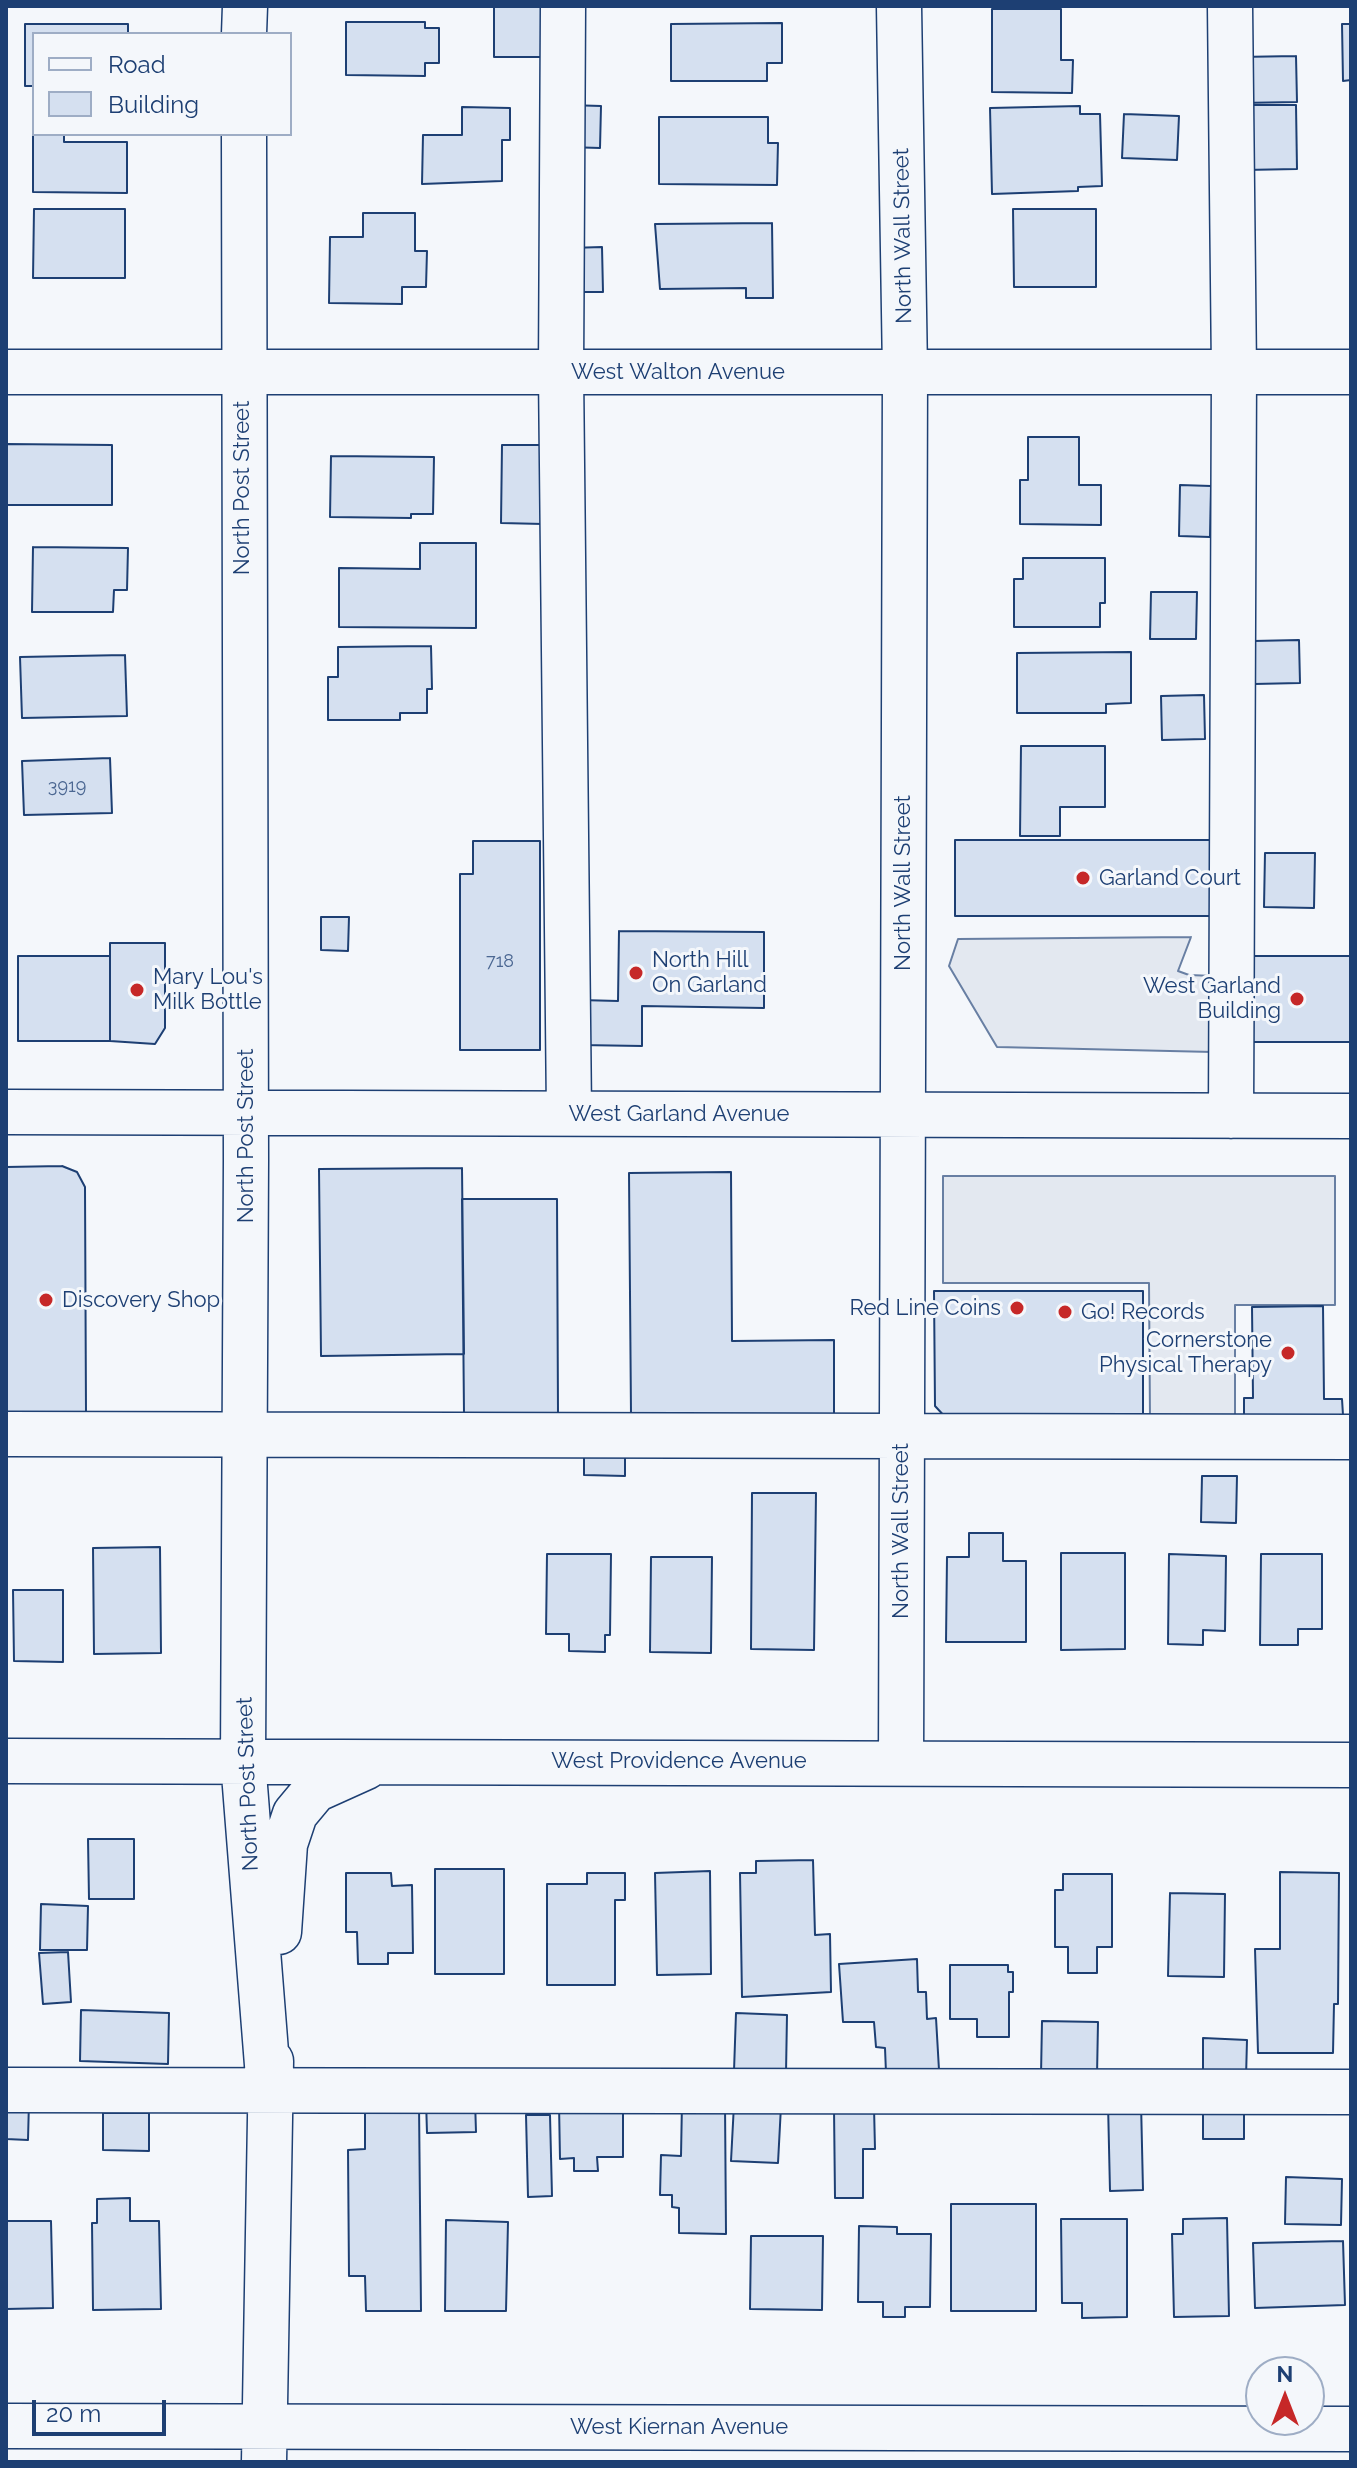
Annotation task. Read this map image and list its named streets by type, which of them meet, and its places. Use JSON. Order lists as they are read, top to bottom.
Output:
{
  "streets": {
    "street": [
      "North Wall Street",
      "West Walton Avenue",
      "North Post Street",
      "West Garland Avenue",
      "West Providence Avenue",
      "West Kiernan Avenue"
    ]
  },
  "crossings": [
    ["North Wall Street", "West Walton Avenue"],
    ["North Wall Street", "West Garland Avenue"],
    ["North Wall Street", "West Providence Avenue"],
    ["West Walton Avenue", "North Post Street"],
    ["North Post Street", "West Garland Avenue"],
    ["North Post Street", "West Providence Avenue"],
    ["North Post Street", "West Kiernan Avenue"]
  ],
  "places": [
    "Garland Court",
    "North Hill On Garland",
    "Mary Lou's Milk Bottle",
    "West Garland Building",
    "Discovery Shop",
    "Red Line Coins",
    "Go! Records",
    "Cornerstone Physical Therapy"
  ],
  "house_numbers": ["3919", "718"],
  "legend": ["Road", "Building"],
  "scale_bar": "20 m",
  "north": "top"
}
